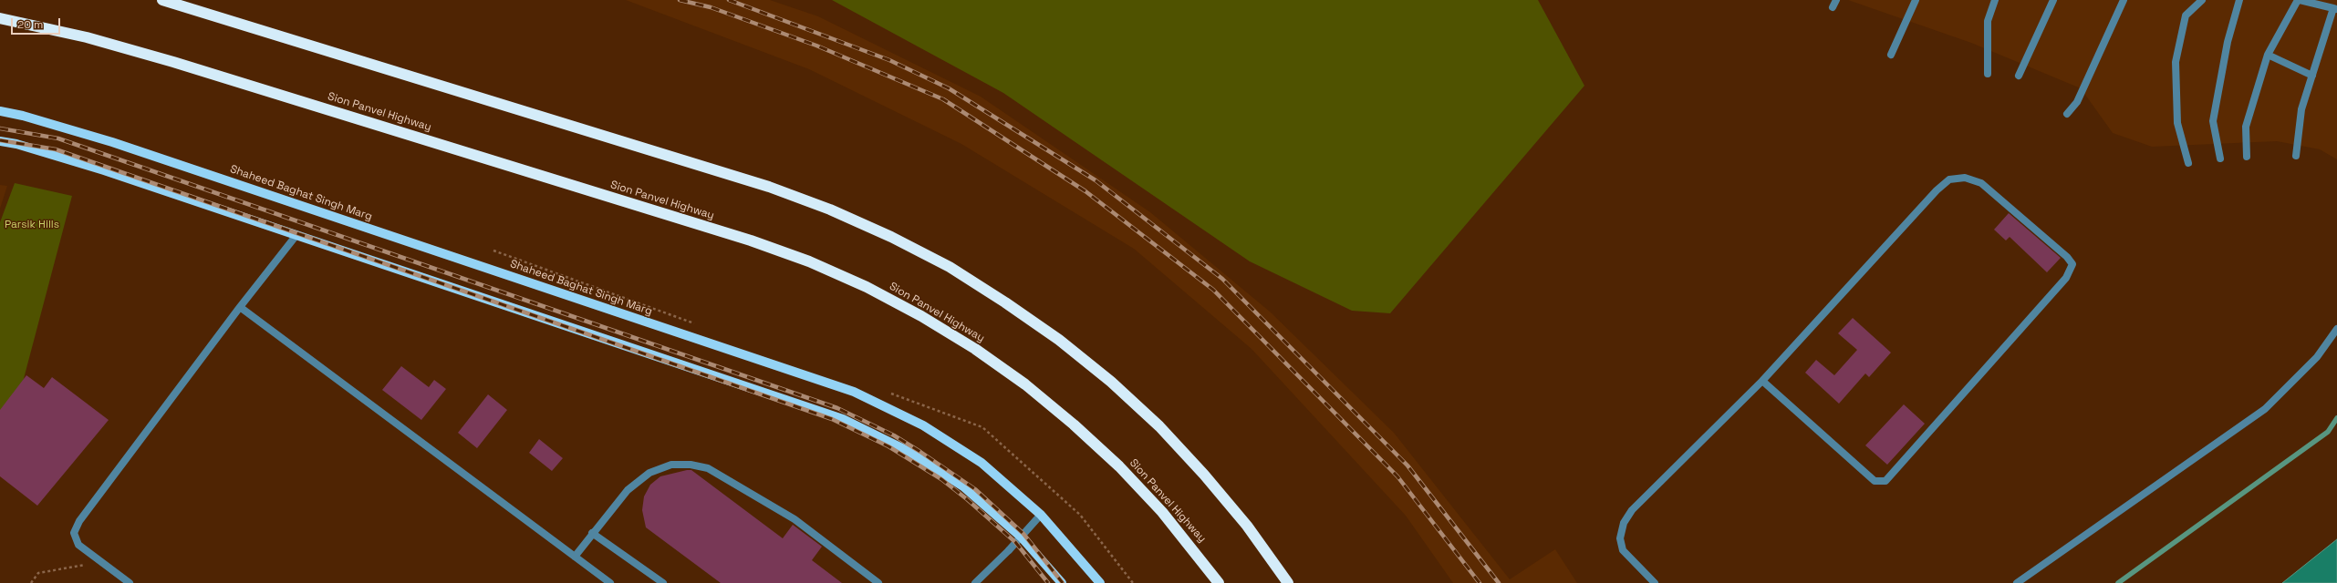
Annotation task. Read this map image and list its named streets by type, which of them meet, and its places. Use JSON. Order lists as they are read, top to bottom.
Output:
{
  "streets": {
    "highway": ["Sion Panvel Highway"],
    "main road": ["Shaheed Baghat Singh Marg"]
  },
  "parks": ["Parsik Hills"],
  "scale_bar": "20 m"
}
